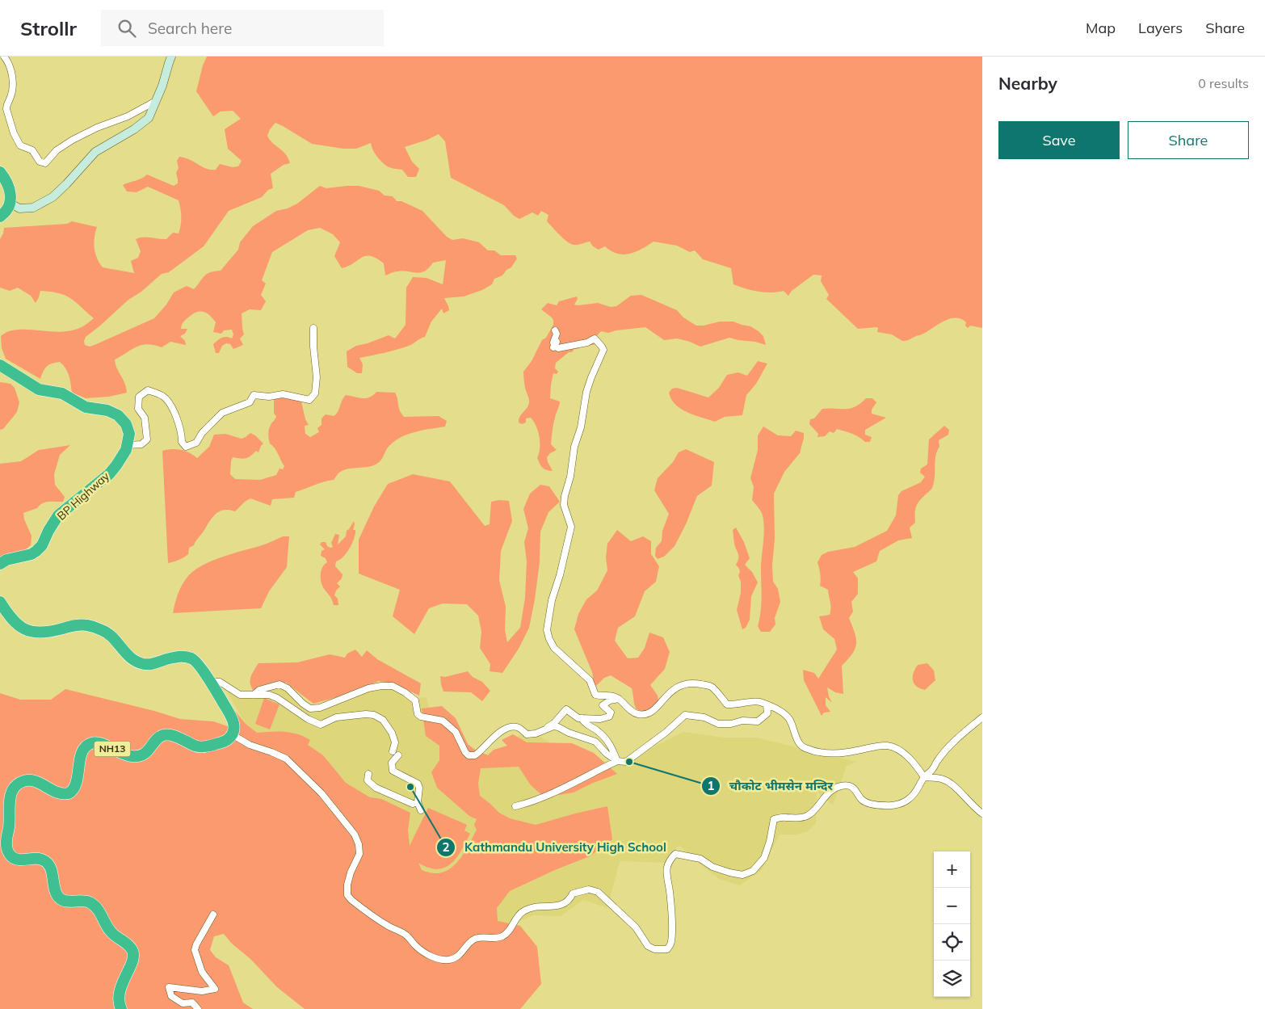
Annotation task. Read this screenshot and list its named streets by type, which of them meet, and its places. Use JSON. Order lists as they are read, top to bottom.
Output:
{
  "streets": {
    "highway": ["BP Highway", "NH13"]
  },
  "places": ["चौकोट भीमसेन मन्दिर", "Kathmandu University High School"],
  "page": {
    "header": "Strollr",
    "search": "Search here",
    "nav": ["Map", "Layers", "Share"],
    "heading": ["Nearby", "0 results"],
    "buttons": ["Save", "Share"],
    "map_buttons": ["+", "−"]
  }
}
